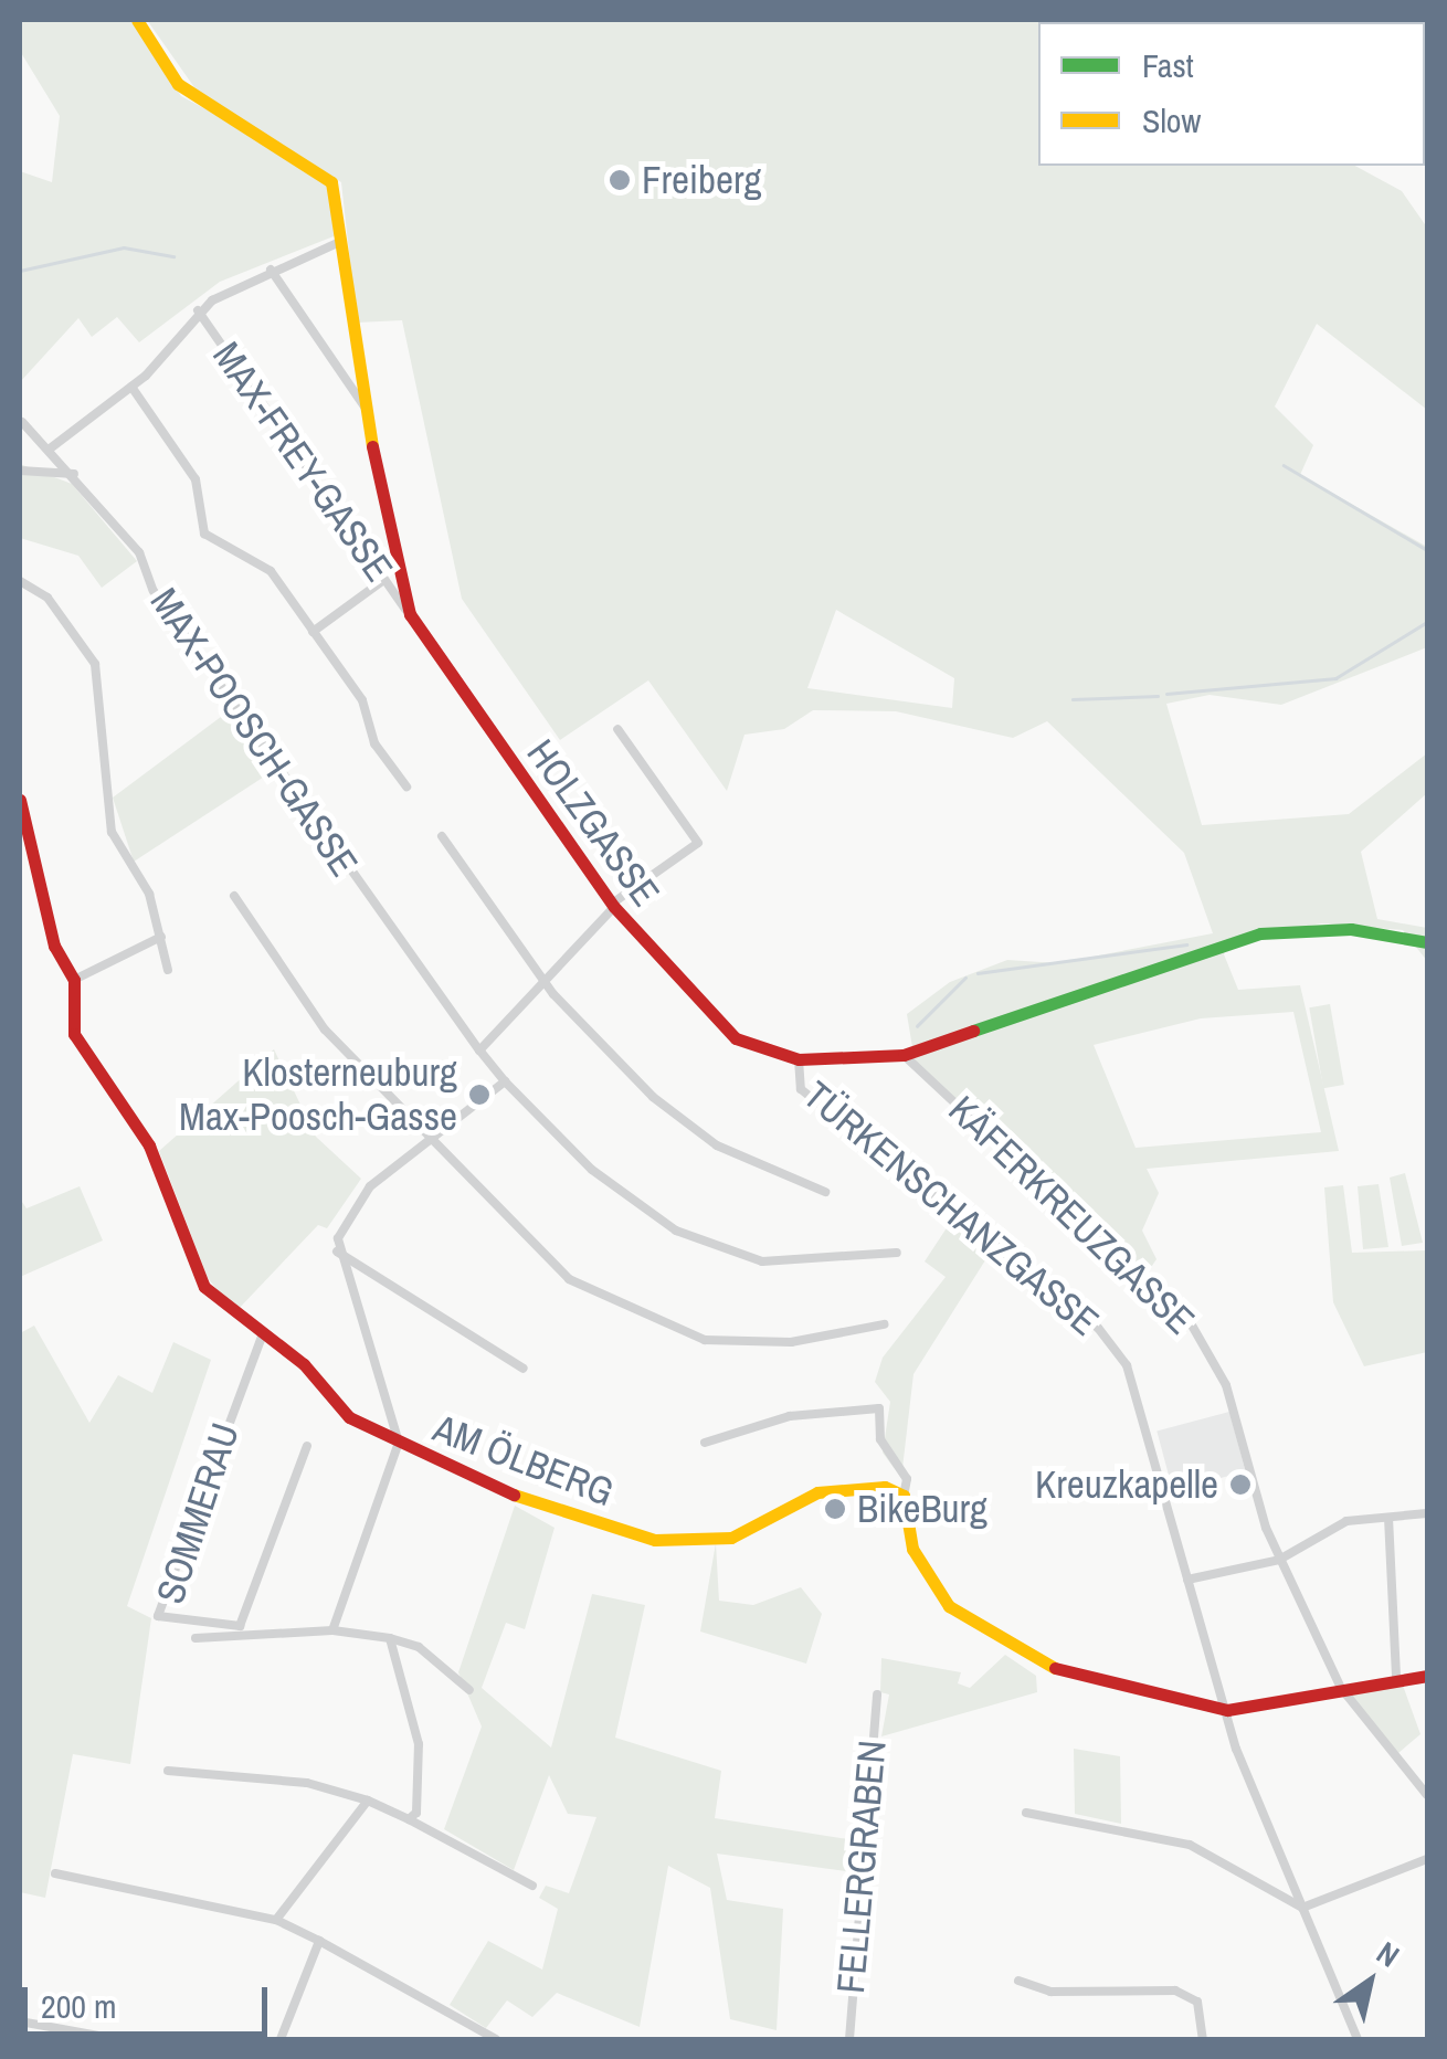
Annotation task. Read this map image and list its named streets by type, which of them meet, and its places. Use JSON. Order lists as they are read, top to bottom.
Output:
{
  "streets": {
    "street": [
      "MAX-FREY-GASSE",
      "MAX-POOSCH-GASSE",
      "HOLZGASSE",
      "TÜRKENSCHANZGASSE",
      "KÄFERKREUZGASSE",
      "AM ÖLBERG",
      "SOMMERAU",
      "FELLERGRABEN"
    ]
  },
  "crossings": [
    ["MAX-FREY-GASSE", "HOLZGASSE"],
    ["HOLZGASSE", "TÜRKENSCHANZGASSE"],
    ["HOLZGASSE", "KÄFERKREUZGASSE"],
    ["AM ÖLBERG", "SOMMERAU"]
  ],
  "places": [
    "Freiberg",
    "Klosterneuburg Max-Poosch-Gasse",
    "Kreuzkapelle",
    "BikeBurg"
  ],
  "legend": ["Fast", "Slow"],
  "scale_bar": "200 m",
  "north": "top right"
}
